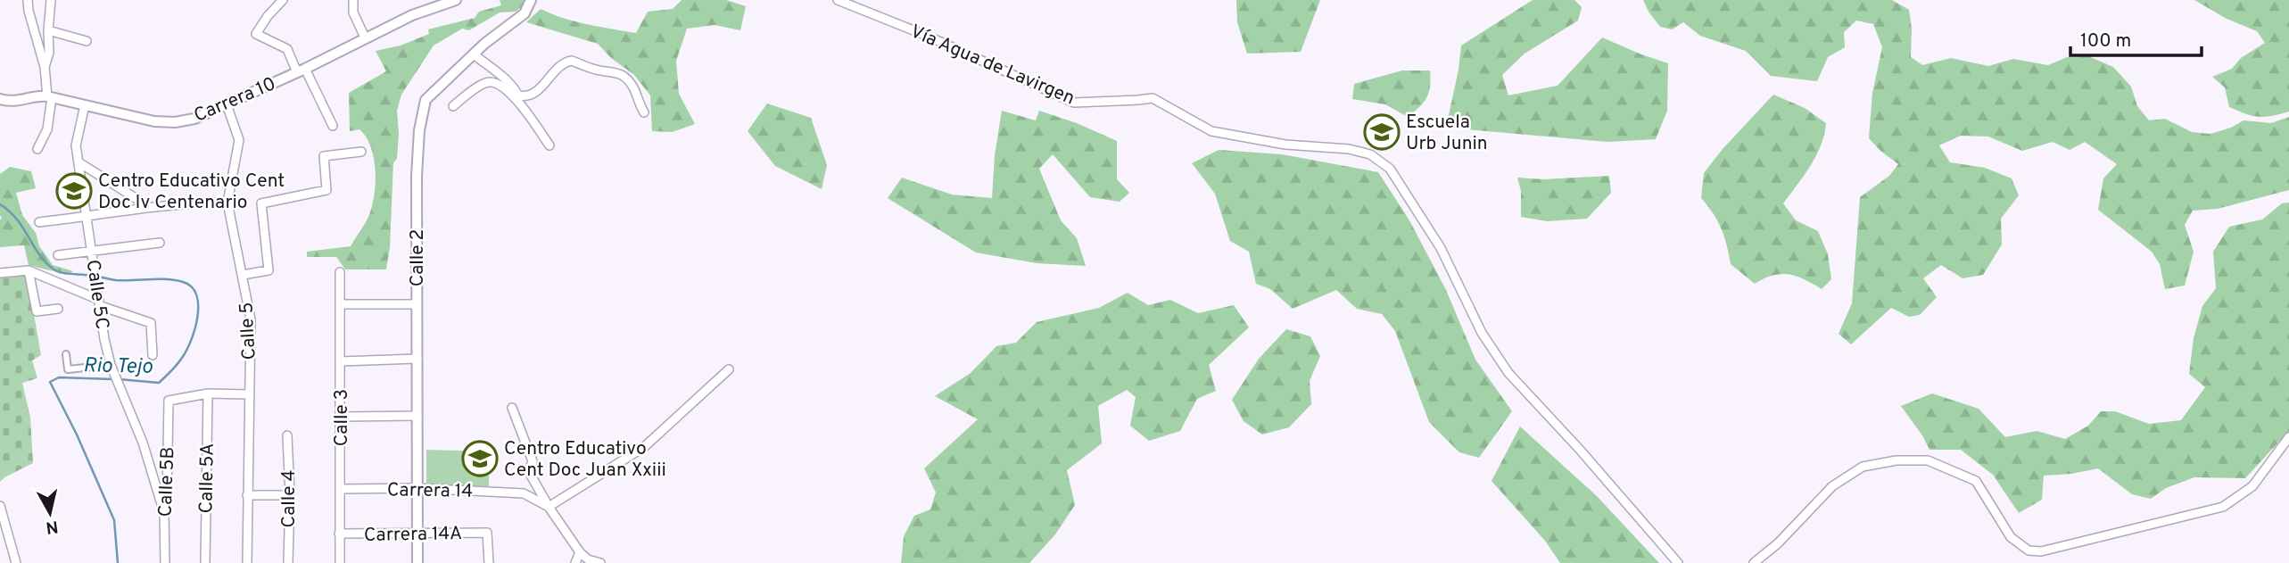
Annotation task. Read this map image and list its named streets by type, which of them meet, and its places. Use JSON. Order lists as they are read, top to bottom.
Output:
{
  "streets": {
    "street": [
      "Vía Agua de Lavirgen",
      "Carrera 10",
      "Calle 2",
      "Calle 5C",
      "Calle 5",
      "Calle 3",
      "Calle 5A",
      "Calle 5B",
      "Carrera 14",
      "Calle 4",
      "Carrera 14A"
    ]
  },
  "crossings": [
    ["Carrera 10", "Calle 5C"],
    ["Carrera 10", "Calle 5"],
    ["Calle 2", "Carrera 14"],
    ["Calle 2", "Carrera 14A"],
    ["Calle 5C", "Calle 5B"],
    ["Calle 3", "Carrera 14"],
    ["Calle 3", "Carrera 14A"],
    ["Calle 5A", "Calle 5B"]
  ],
  "water": ["Rio Tejo"],
  "places": {
    "school or university": ["Escuela Urb Junin", "Centro Educativo Cent Doc Iv Centenario", "Centro Educativo Cent Doc Juan Xxiii"]
  },
  "scale_bar": "100 m",
  "north": "bottom"
}
